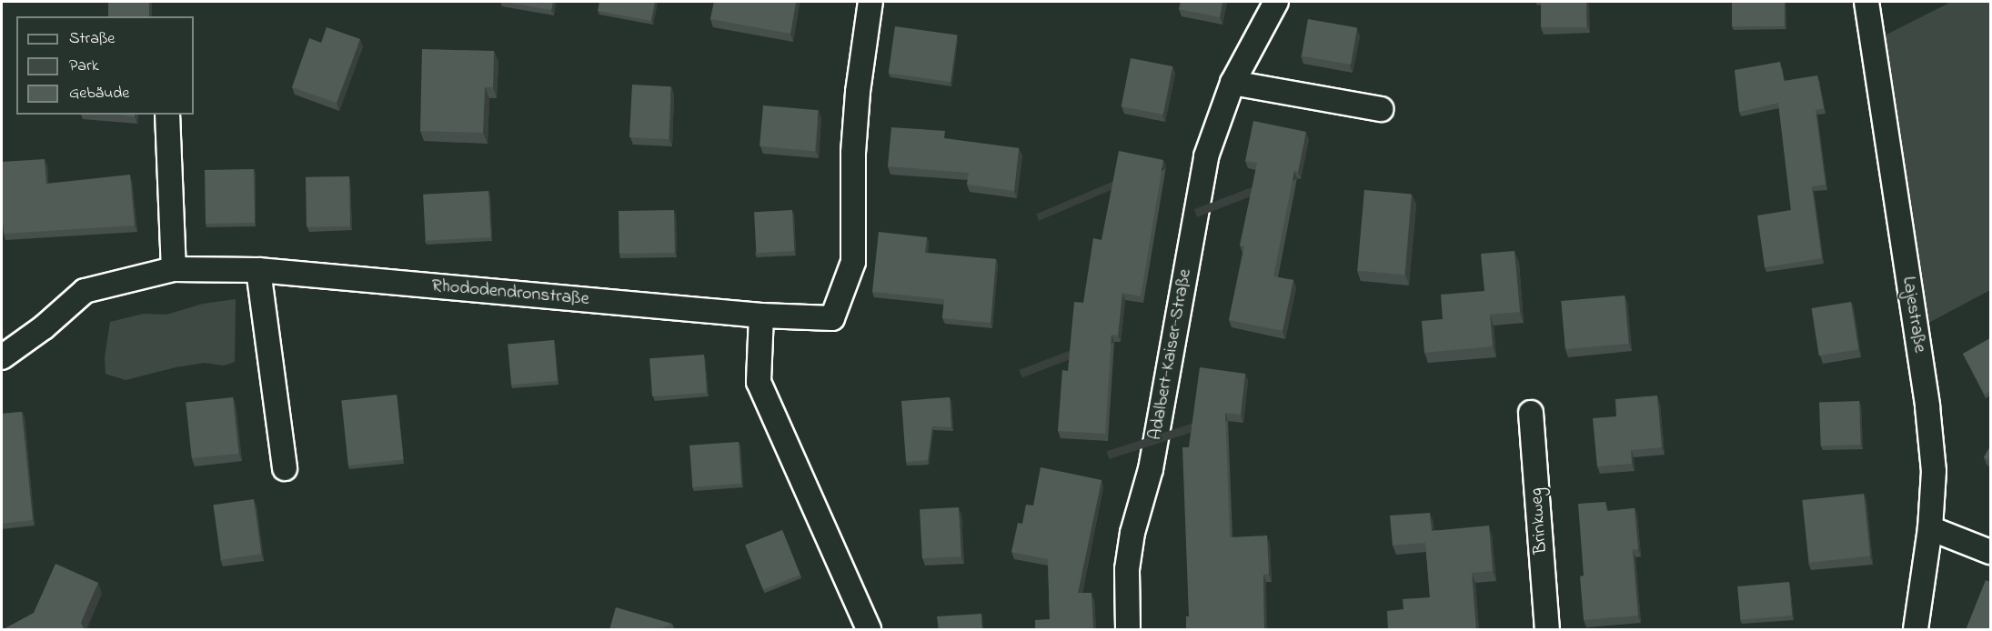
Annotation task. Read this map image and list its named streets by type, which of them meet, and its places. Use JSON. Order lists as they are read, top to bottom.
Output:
{
  "streets": {
    "street": [
      "Rhododendronstraße",
      "Lajestraße",
      "Adalbert-Kaiser-Straße",
      "Brinkweg"
    ]
  },
  "legend": ["Straße", "Park", "Gebäude"]
}
